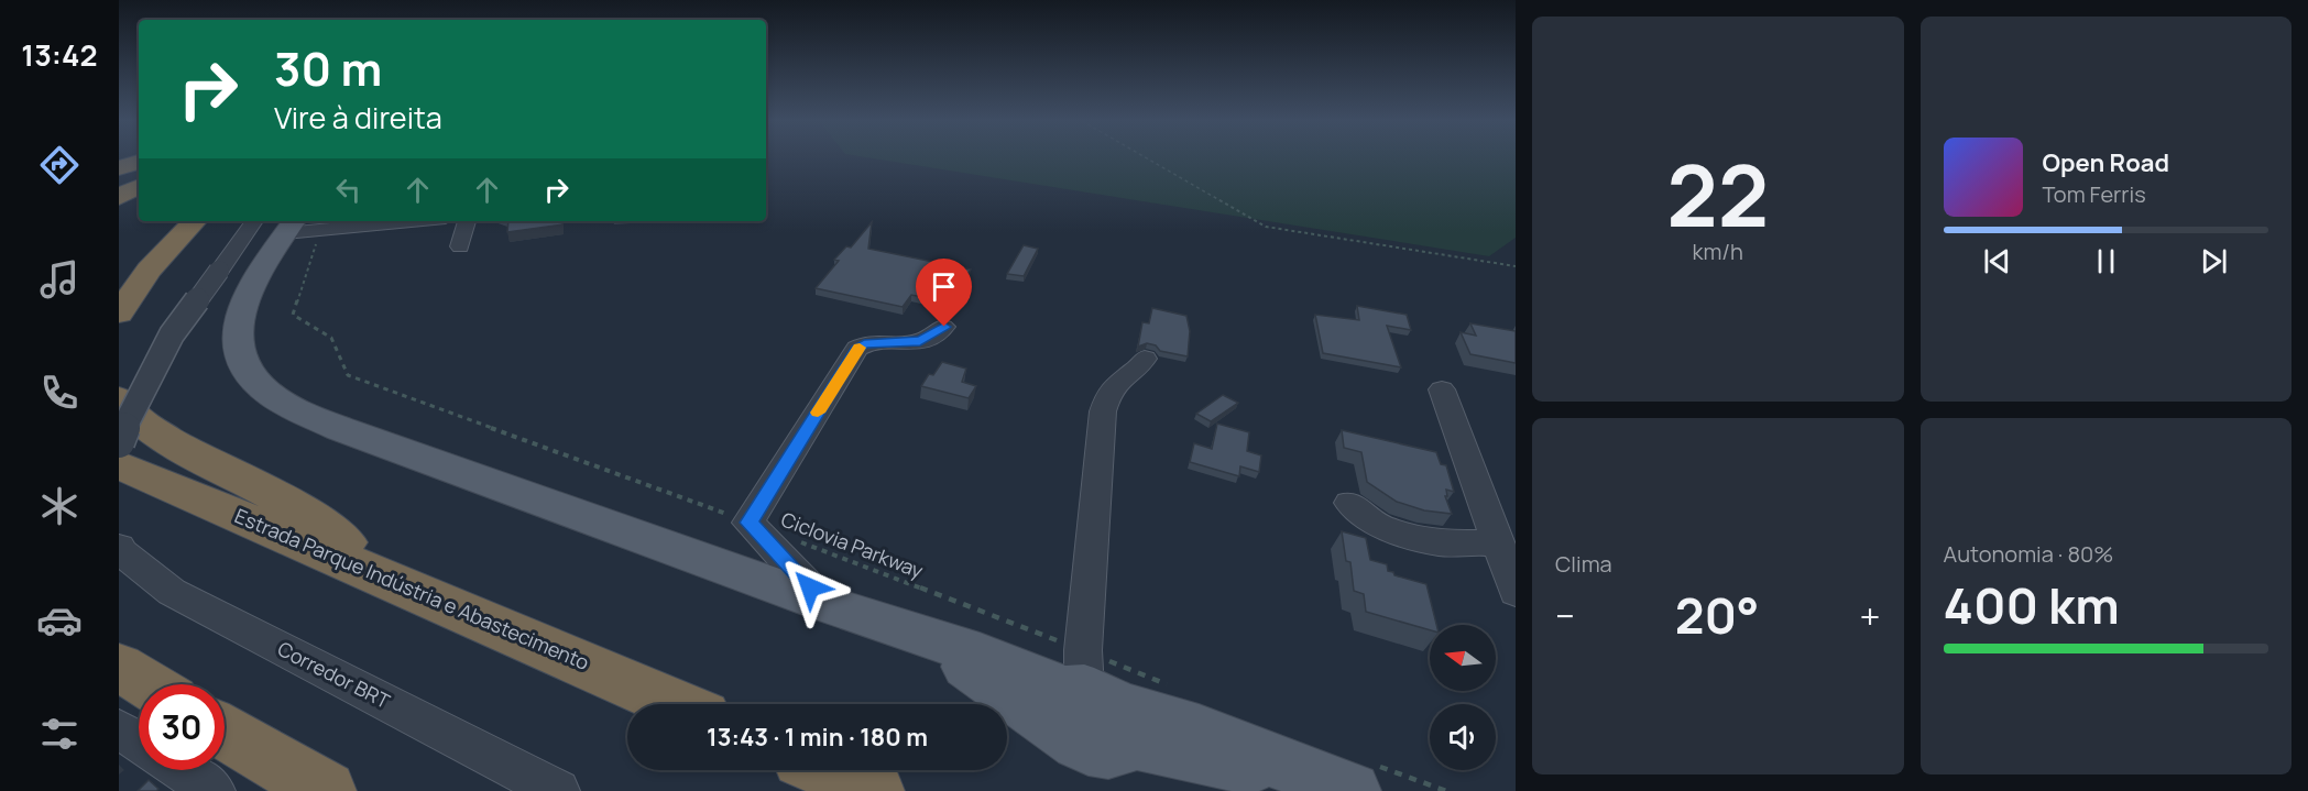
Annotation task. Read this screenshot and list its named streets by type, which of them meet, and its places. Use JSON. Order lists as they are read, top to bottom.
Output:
{
  "streets": {
    "highway": ["Estrada Parque Indústria e Abastecimento"],
    "street": ["Corredor BRT"],
    "path": ["Ciclovia Parkway"]
  },
  "north": "left",
  "page": {
    "tabs": "13:42",
    "tile": [
      ["22", "km/h"],
      "Clima",
      ["Autonomia · 80%", "400 km"]
    ],
    "turn": ["30 m", "Vire à direita"],
    "song": ["Open Road", "Tom Ferris"],
    "heat": ["−", "20°", "+"],
    "limit": "30",
    "trip": "13:43 · 1 min · 180 m"
  }
}
